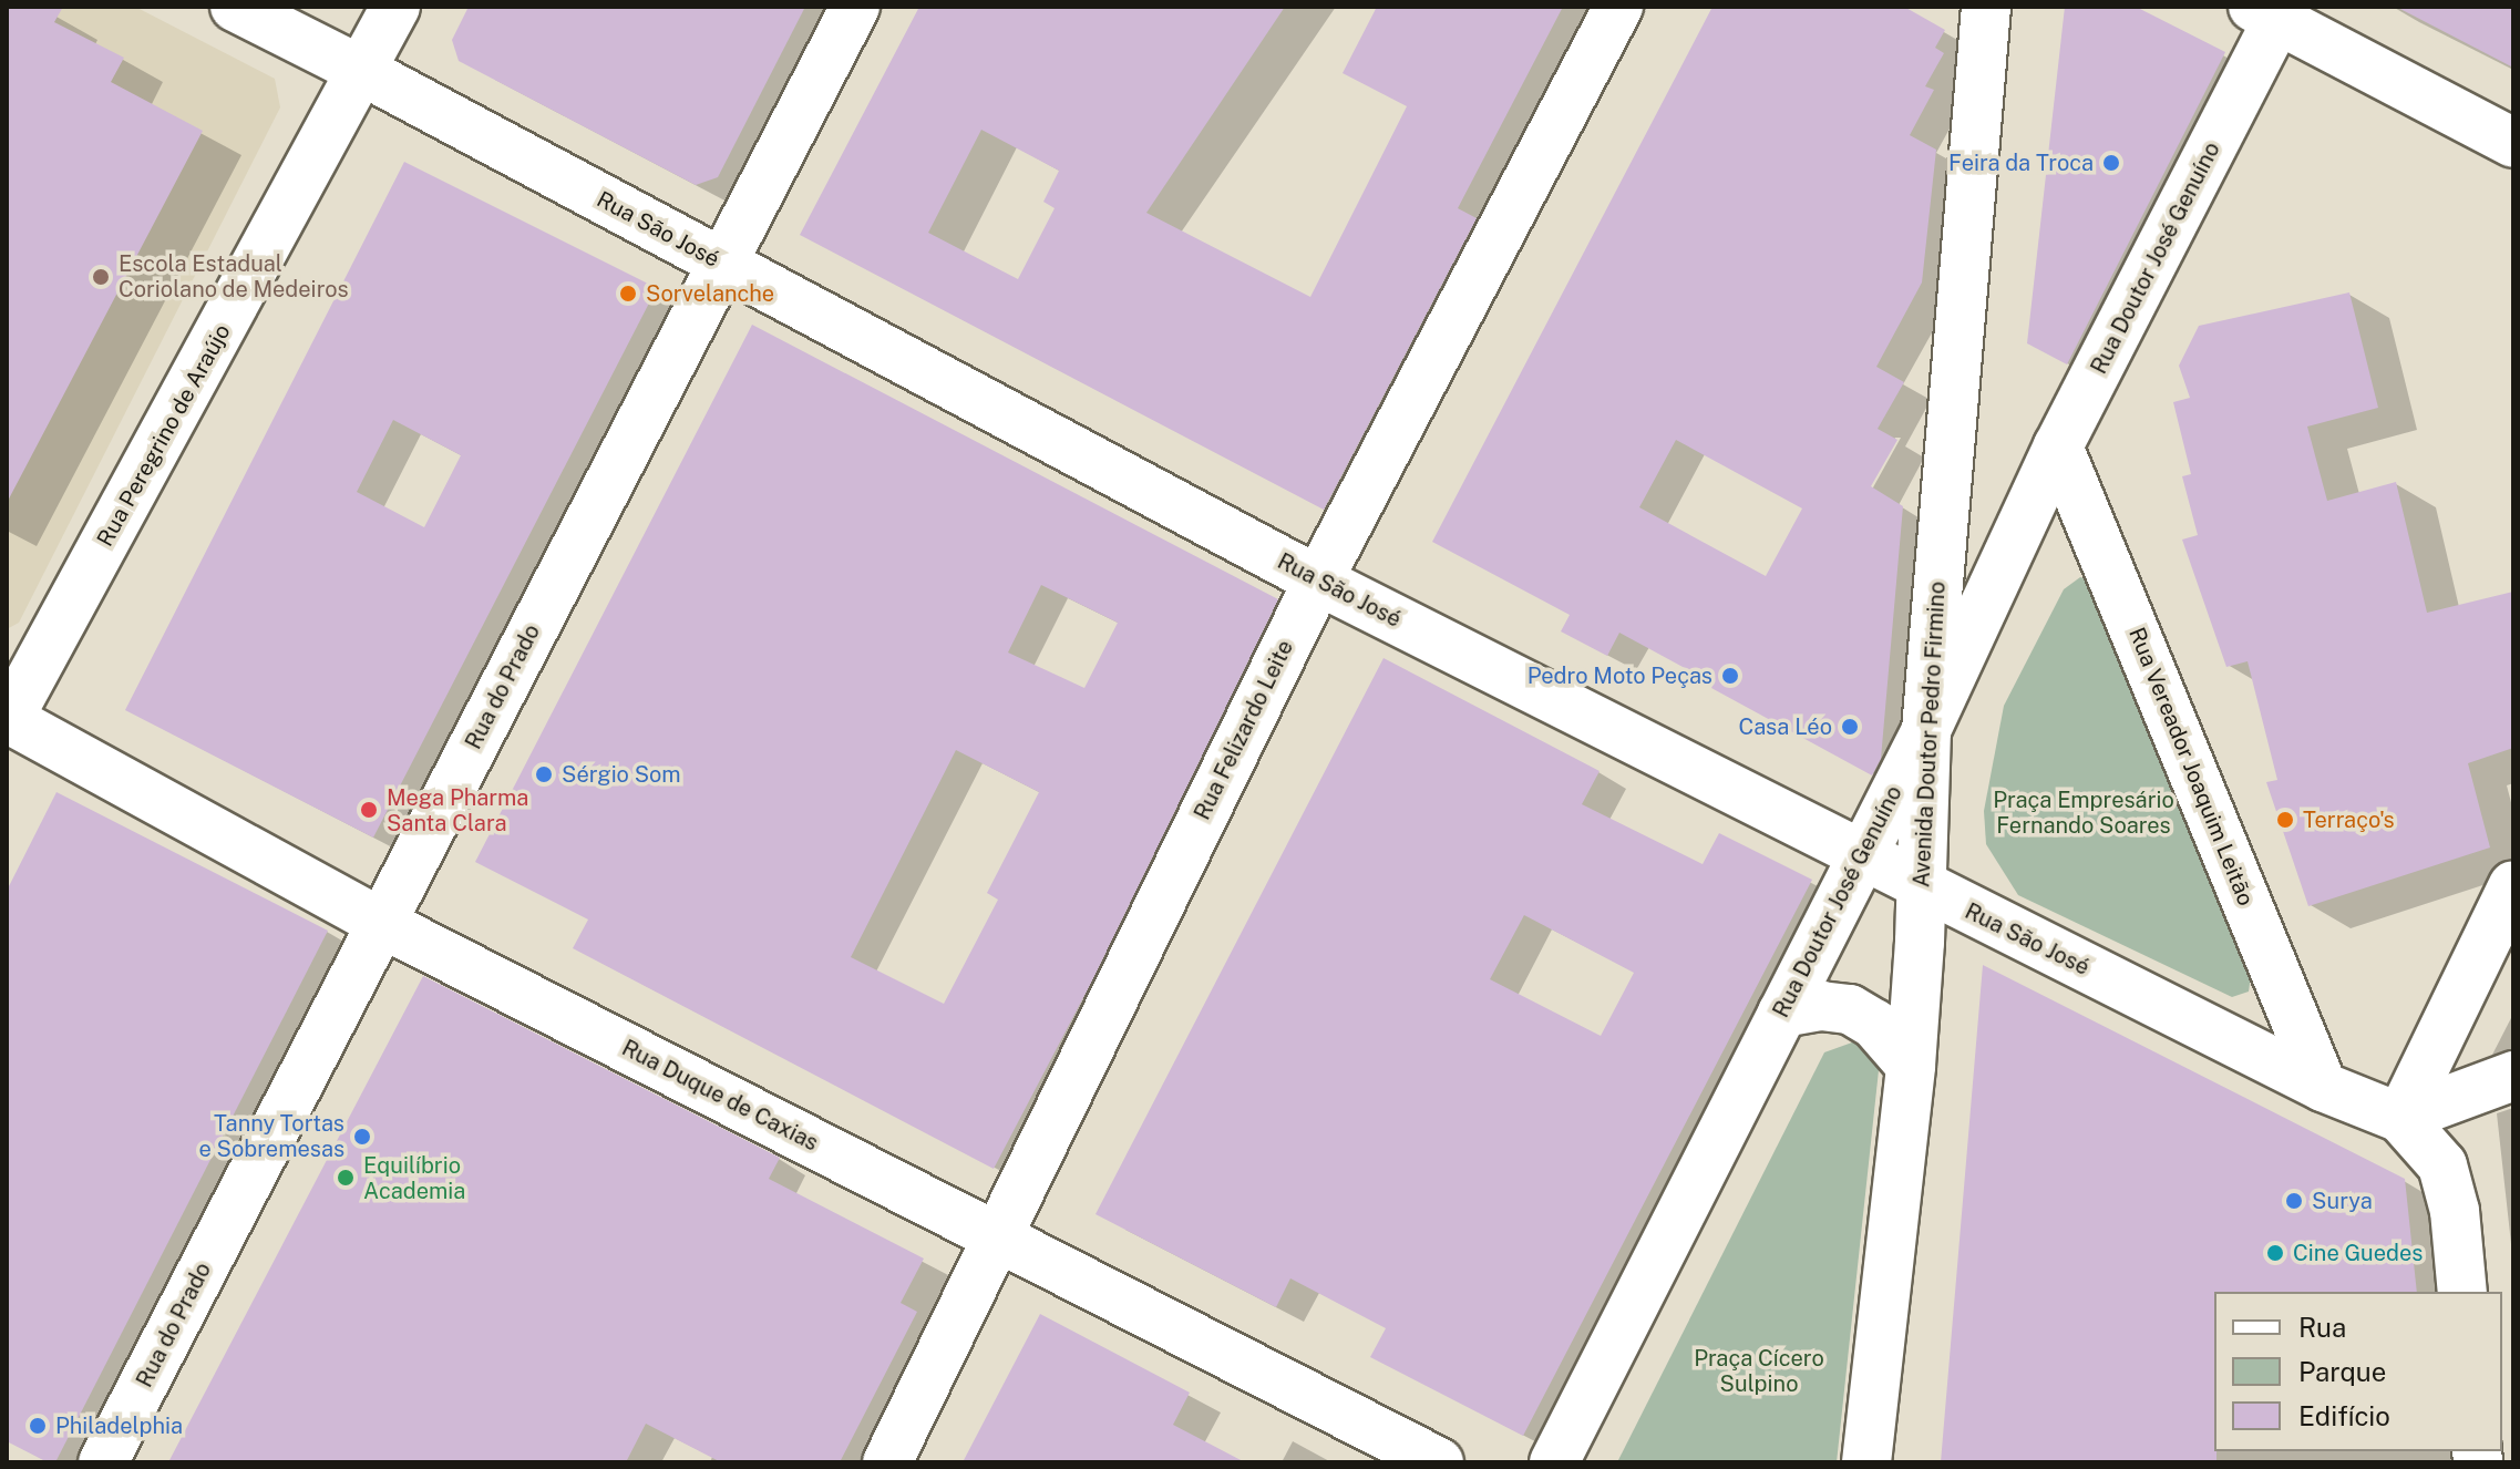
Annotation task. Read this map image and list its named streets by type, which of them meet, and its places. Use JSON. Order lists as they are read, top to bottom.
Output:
{
  "streets": {
    "street": [
      "Rua São José",
      "Rua Doutor José Genuíno",
      "Rua Peregrino de Araújo",
      "Rua do Prado",
      "Rua Felizardo Leite",
      "Avenida Doutor Pedro Firmino",
      "Rua Vereador Joaquim Leitão",
      "Rua Duque de Caxias"
    ]
  },
  "crossings": [
    ["Rua São José", "Rua Doutor José Genuíno"],
    ["Rua São José", "Rua Peregrino de Araújo"],
    ["Rua São José", "Rua do Prado"],
    ["Rua São José", "Rua Felizardo Leite"],
    ["Rua São José", "Avenida Doutor Pedro Firmino"],
    ["Rua São José", "Rua Vereador Joaquim Leitão"],
    ["Rua Doutor José Genuíno", "Avenida Doutor Pedro Firmino"],
    ["Rua Doutor José Genuíno", "Rua Vereador Joaquim Leitão"],
    ["Rua Peregrino de Araújo", "Rua Duque de Caxias"],
    ["Rua do Prado", "Rua Duque de Caxias"],
    ["Rua Felizardo Leite", "Rua Duque de Caxias"]
  ],
  "parks": ["Praça Empresário Fernando Soares", "Praça Cícero Sulpino"],
  "places": [
    "Feira da Troca",
    "Escola Estadual Coriolano de Medeiros",
    "Sorvelanche",
    "Pedro Moto Peças",
    "Casa Léo",
    "Sérgio Som",
    "Mega Pharma Santa Clara",
    "Terraço's",
    "Tanny Tortas e Sobremesas",
    "Equilíbrio Academia",
    "Surya",
    "Cine Guedes",
    "Philadelphia"
  ],
  "legend": ["Rua", "Parque", "Edifício"]
}
